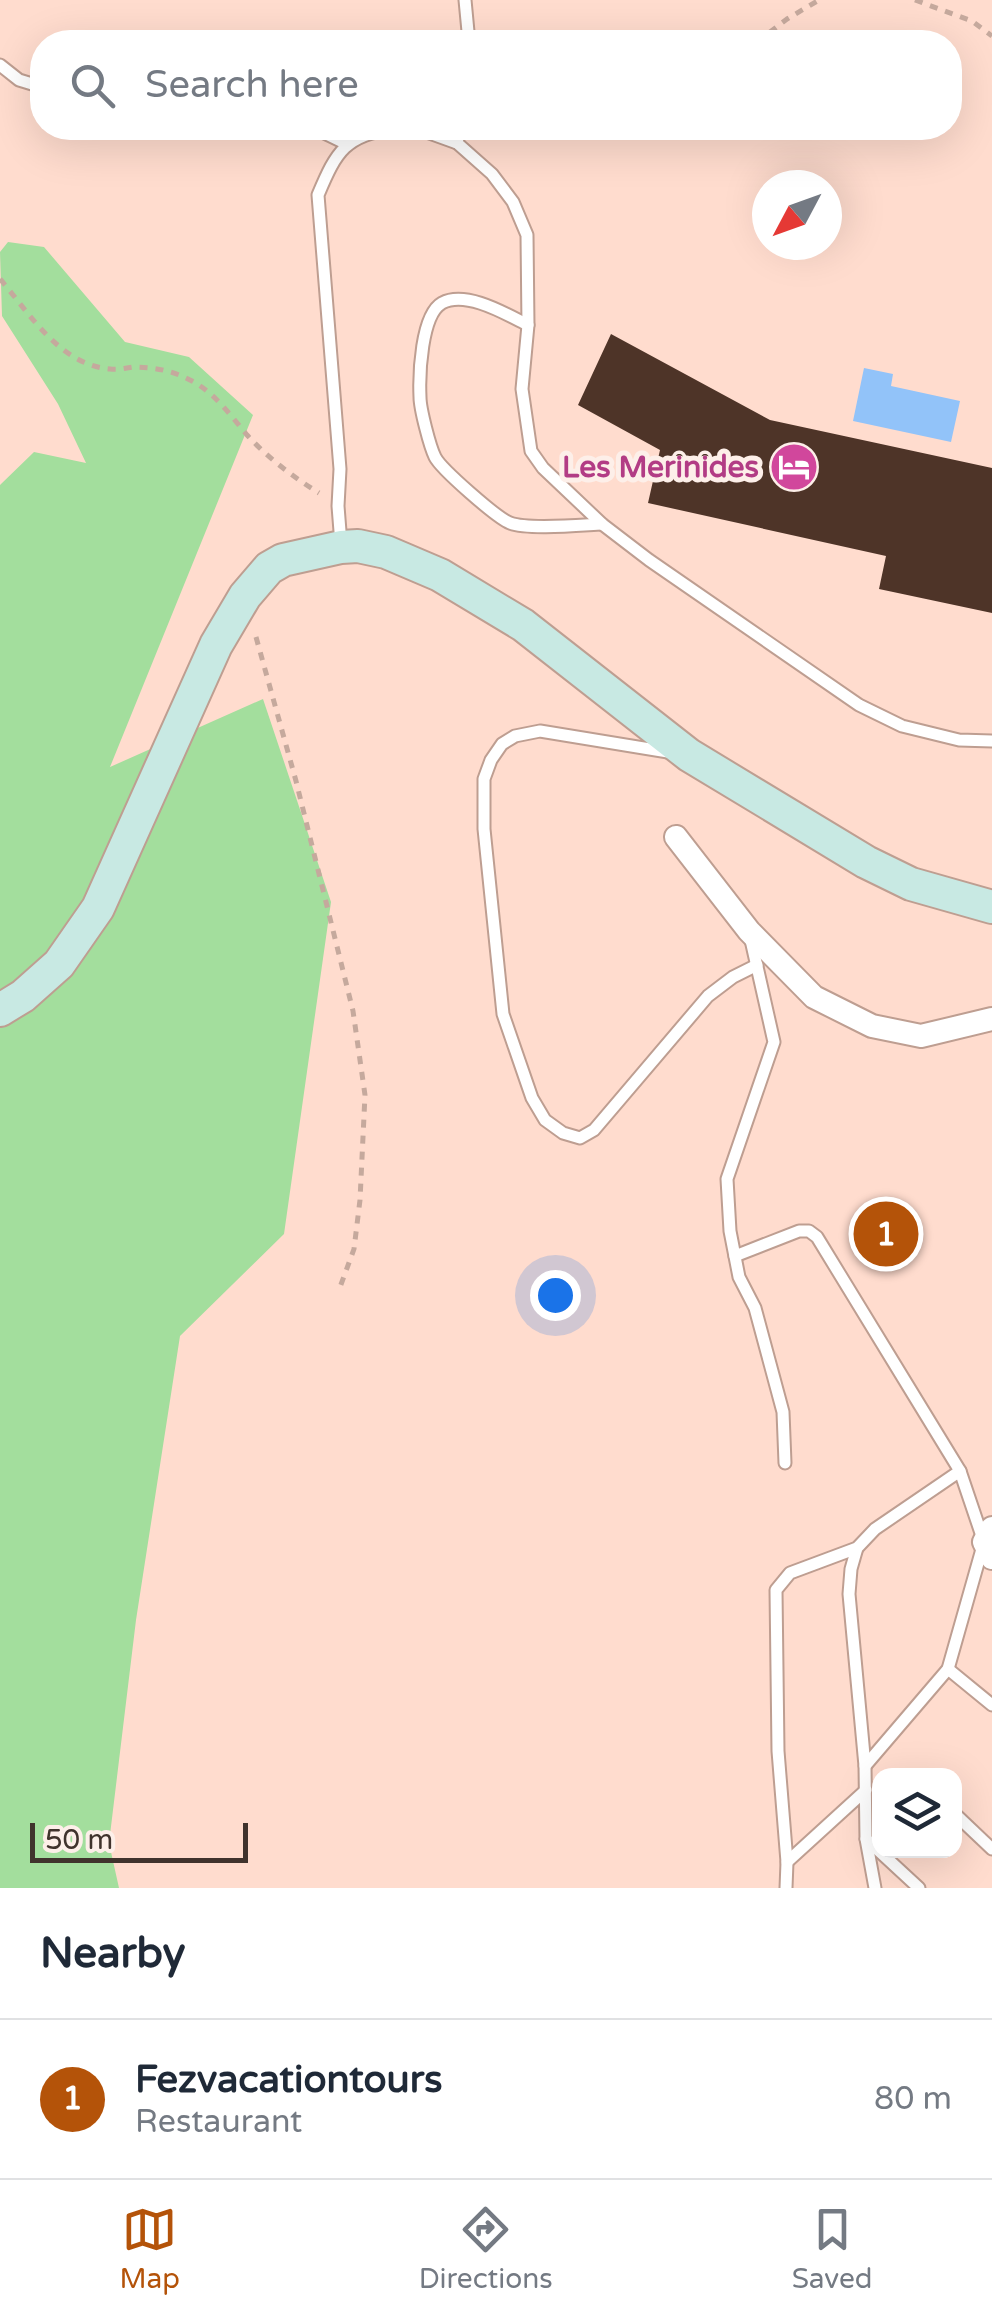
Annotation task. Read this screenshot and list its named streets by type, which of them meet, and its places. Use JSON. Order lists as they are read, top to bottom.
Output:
{
  "places": {
    "hotel": ["Les Merinides"]
  },
  "scale_bar": "50 m",
  "north": "bottom left",
  "page": {
    "search": "Search here",
    "pins": "1",
    "scale": "50 m",
    "heading": "Nearby",
    "list": [
      {
        "mark": "1",
        "name": "Fezvacationtours",
        "note": "Restaurant",
        "value": "80 m"
      }
    ],
    "nav": ["Map", "Directions", "Saved"]
  }
}
